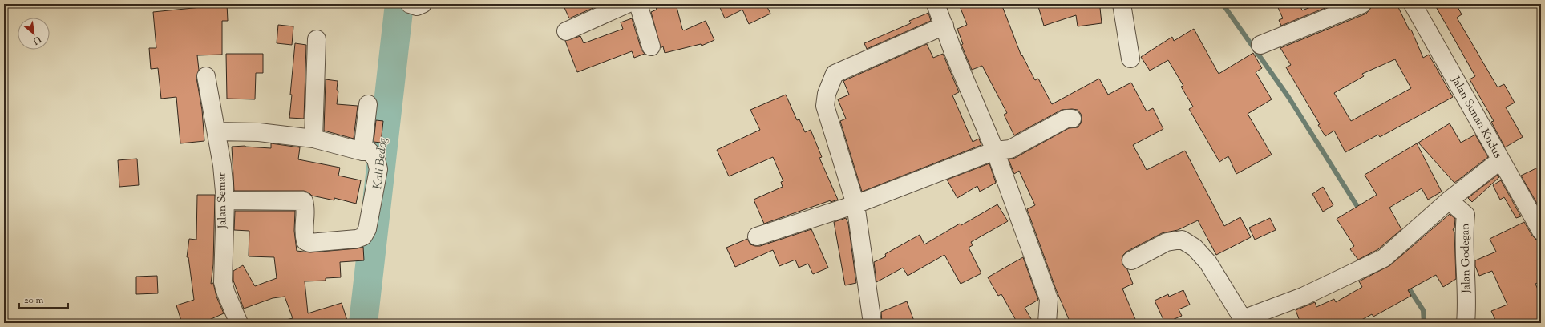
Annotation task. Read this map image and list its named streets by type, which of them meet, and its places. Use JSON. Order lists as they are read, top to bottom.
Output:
{
  "streets": {
    "street": ["Jalan Sunan Kudus", "Jalan Semar", "Jalan Godegan"]
  },
  "water": ["Kali Bedog"],
  "scale_bar": "20 m",
  "north": "bottom right"
}
